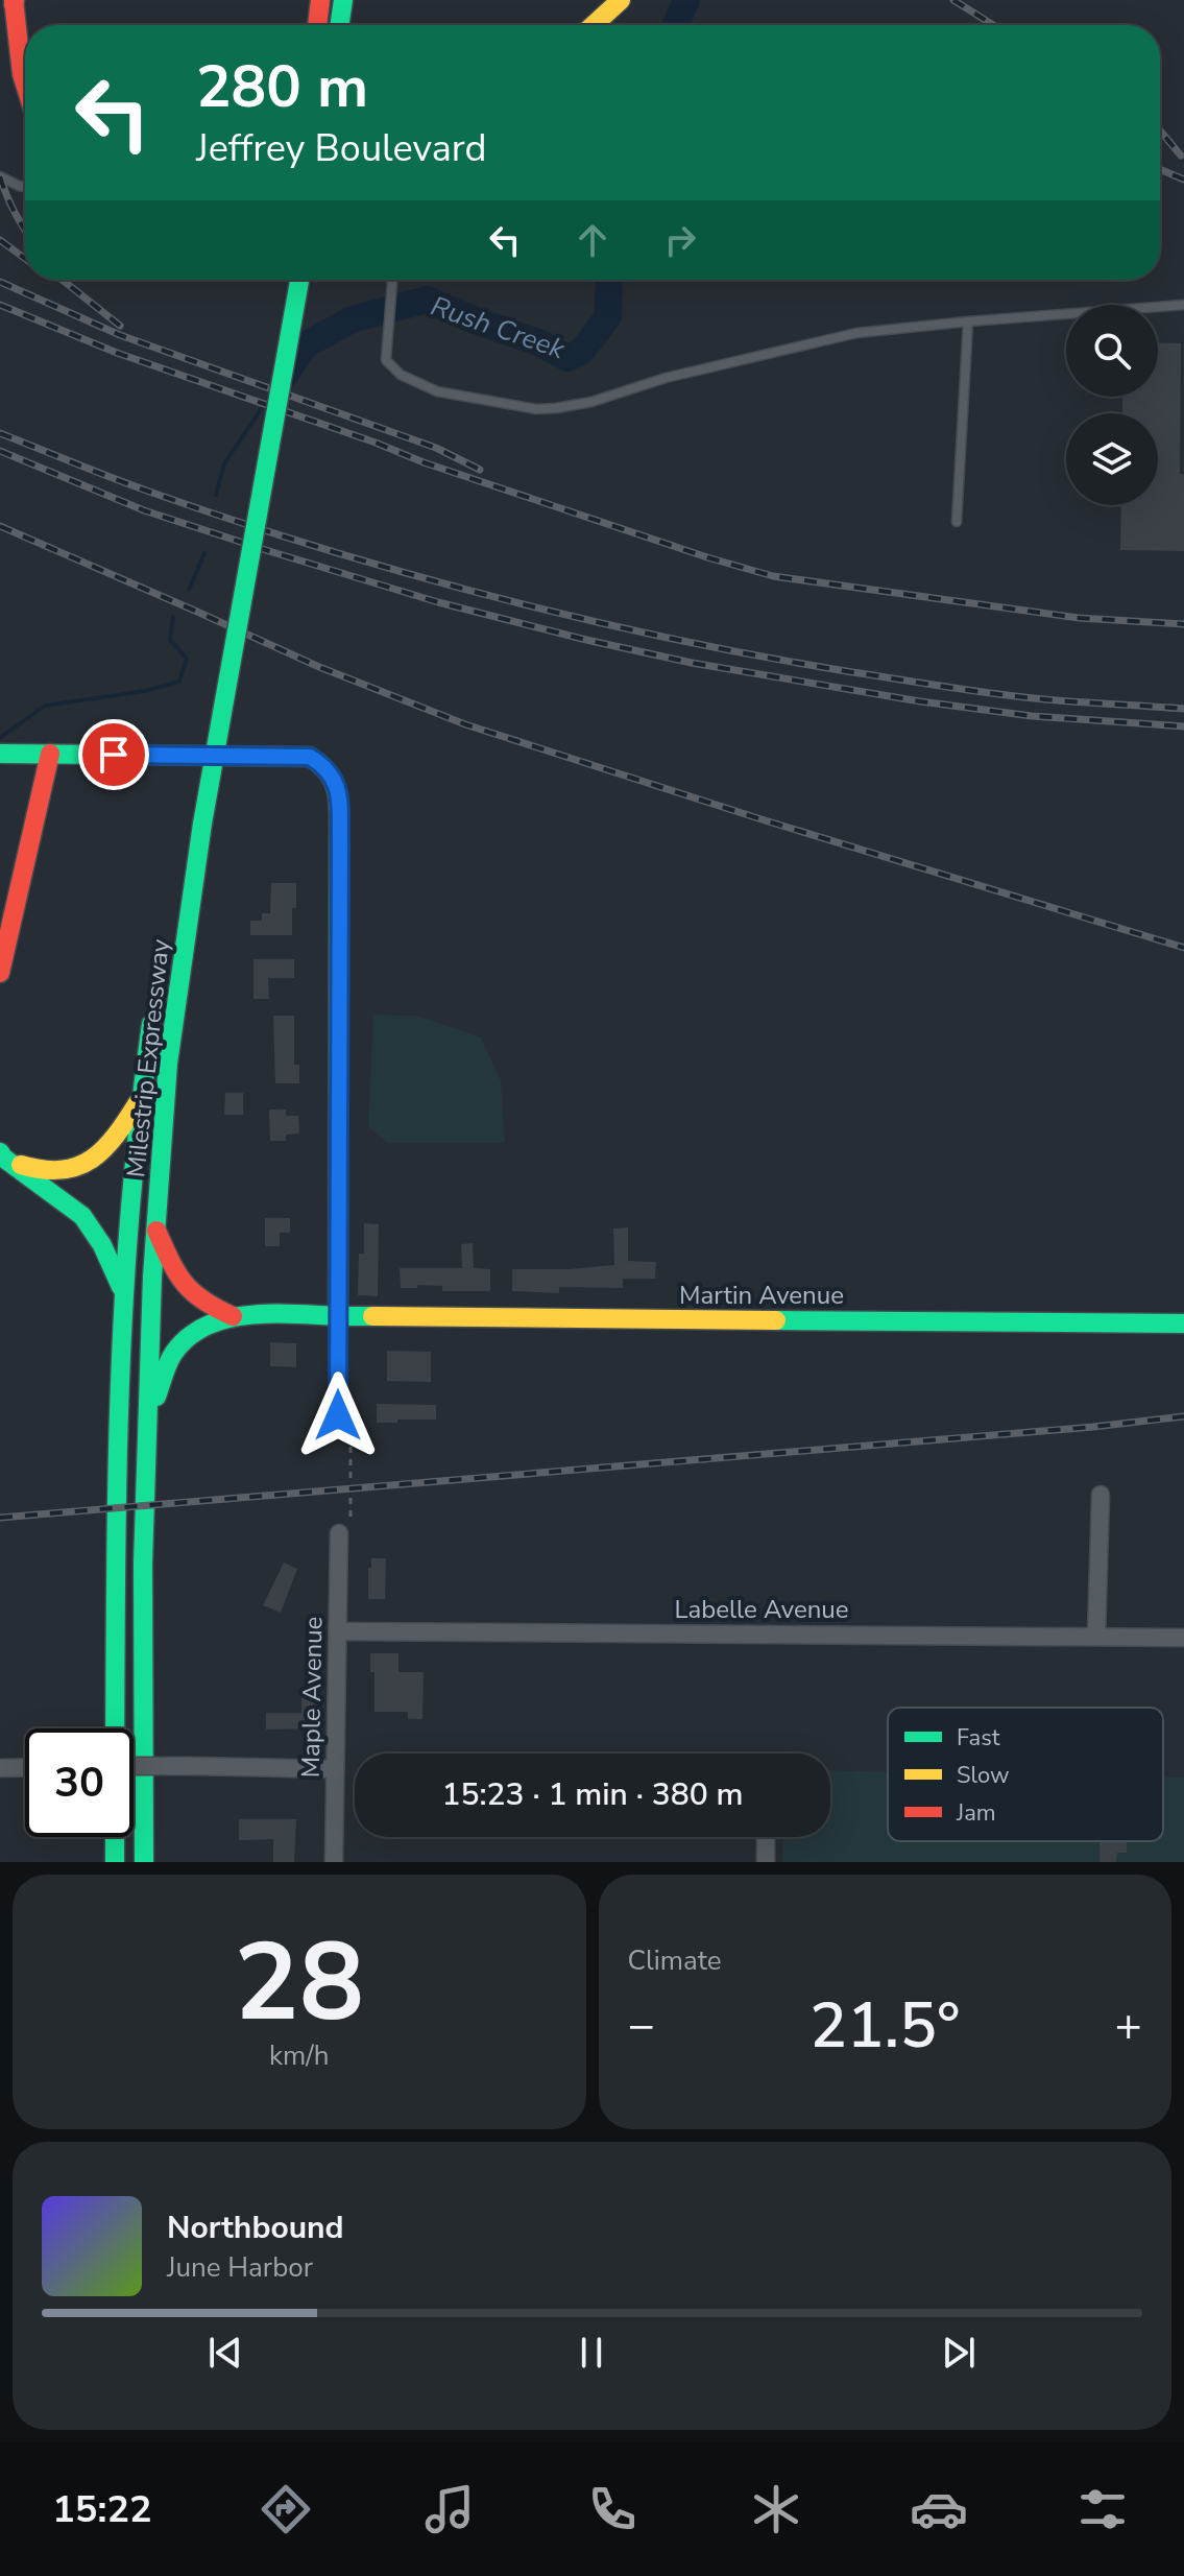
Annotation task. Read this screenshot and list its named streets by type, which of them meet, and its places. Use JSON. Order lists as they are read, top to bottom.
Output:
{
  "streets": {
    "main road": ["Milestrip Expressway", "Martin Avenue"],
    "street": ["Labelle Avenue", "Maple Avenue"]
  },
  "crossings": [
    ["Labelle Avenue", "Maple Avenue"]
  ],
  "water": ["Rush Creek"],
  "legend": ["Fast", "Slow", "Jam"],
  "page": {
    "turn": ["280 m", "Jeffrey Boulevard"],
    "limit": "30",
    "trip": "15:23 · 1 min · 380 m",
    "tile": [
      ["28", "km/h"],
      "Climate"
    ],
    "heat": ["−", "21.5°", "+"],
    "song": ["Northbound", "June Harbor"],
    "tabs": "15:22"
  }
}
